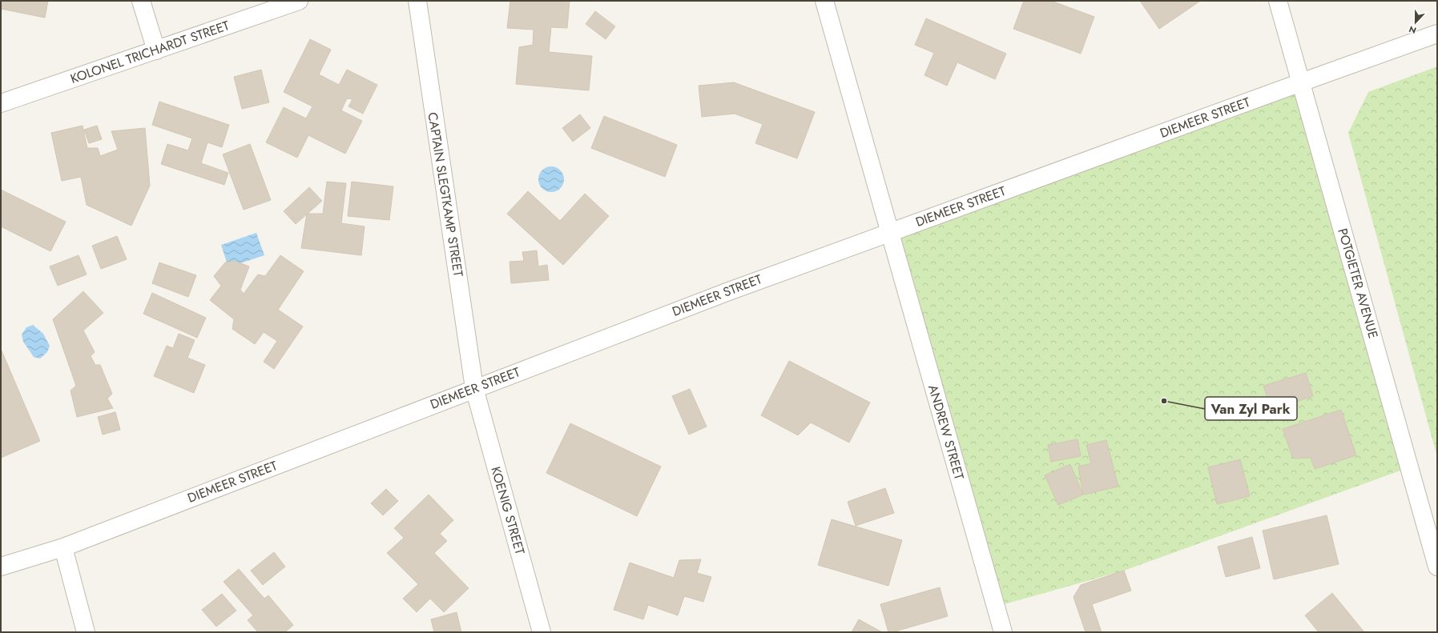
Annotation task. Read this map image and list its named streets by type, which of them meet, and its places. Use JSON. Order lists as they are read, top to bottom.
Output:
{
  "streets": {
    "street": [
      "KOLONEL TRICHARDT STREET",
      "DIEMEER STREET",
      "CAPTAIN SLEGTKAMP STREET",
      "POTGIETER AVENUE",
      "ANDREW STREET",
      "KOENIG STREET"
    ]
  },
  "crossings": [
    ["DIEMEER STREET", "CAPTAIN SLEGTKAMP STREET"],
    ["DIEMEER STREET", "POTGIETER AVENUE"],
    ["DIEMEER STREET", "ANDREW STREET"],
    ["DIEMEER STREET", "KOENIG STREET"],
    ["CAPTAIN SLEGTKAMP STREET", "KOENIG STREET"]
  ],
  "places": ["Van Zyl Park"],
  "north": "bottom"
}
